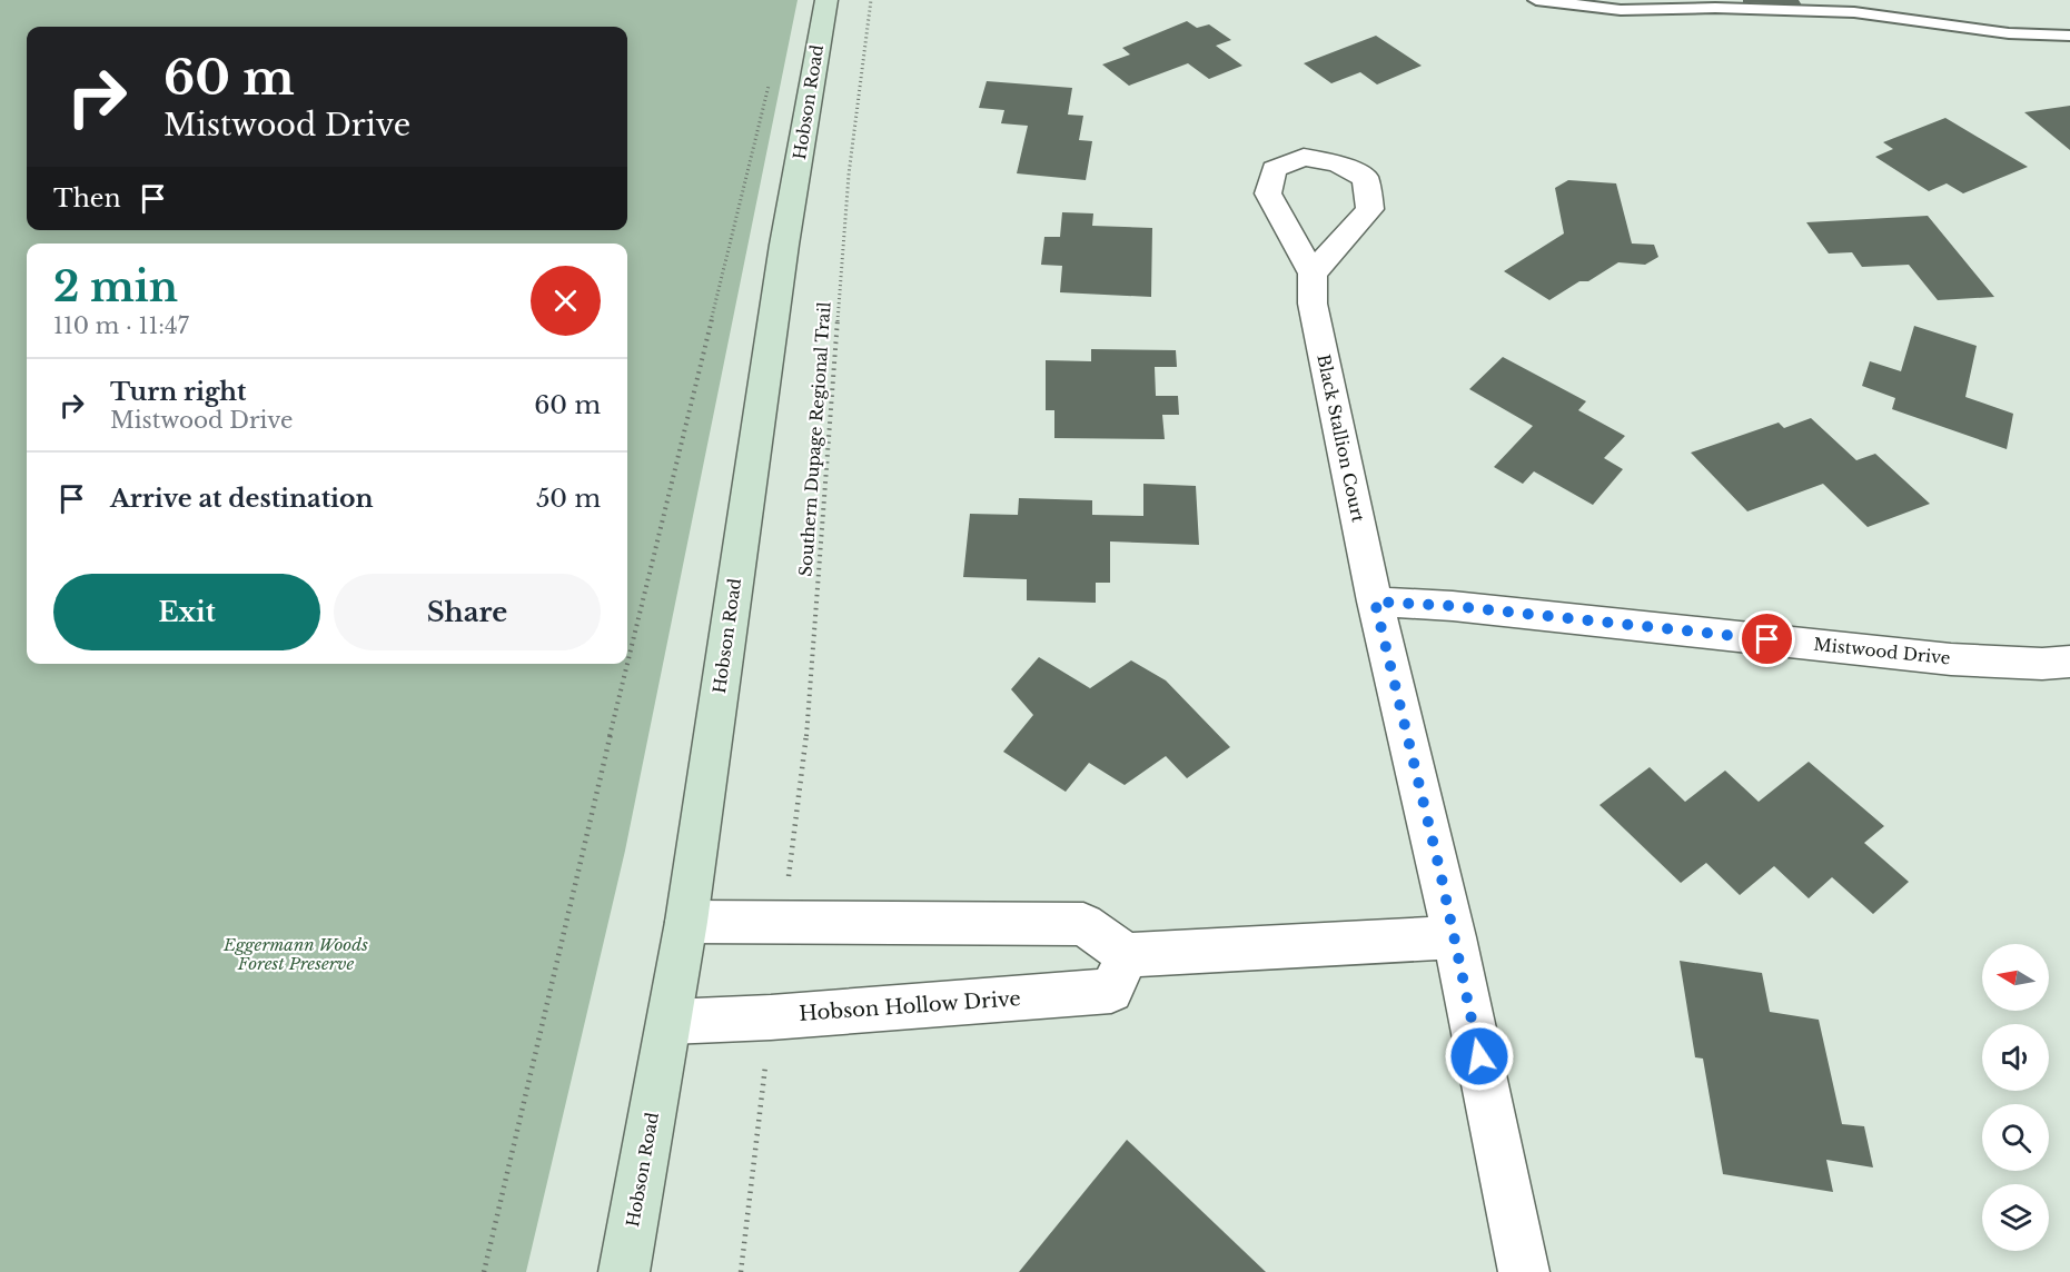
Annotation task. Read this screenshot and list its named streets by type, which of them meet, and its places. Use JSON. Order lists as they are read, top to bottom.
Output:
{
  "streets": {
    "main road": ["Hobson Road"],
    "street": ["Black Stallion Court", "Mistwood Drive", "Hobson Hollow Drive"],
    "path": ["Southern Dupage Regional Trail"]
  },
  "crossings": [
    ["Hobson Road", "Hobson Hollow Drive"],
    ["Black Stallion Court", "Mistwood Drive"]
  ],
  "parks": ["Eggermann Woods Forest Preserve"],
  "north": "left",
  "page": {
    "turn": ["60 m", "Mistwood Drive"],
    "then": "Then",
    "heading": ["2 min", "110 m · 11:47"],
    "list": [
      {
        "name": "Turn right",
        "note": "Mistwood Drive",
        "value": "60 m"
      },
      {
        "name": "Arrive at destination",
        "value": "50 m"
      }
    ],
    "buttons": ["Exit", "Share"]
  }
}
